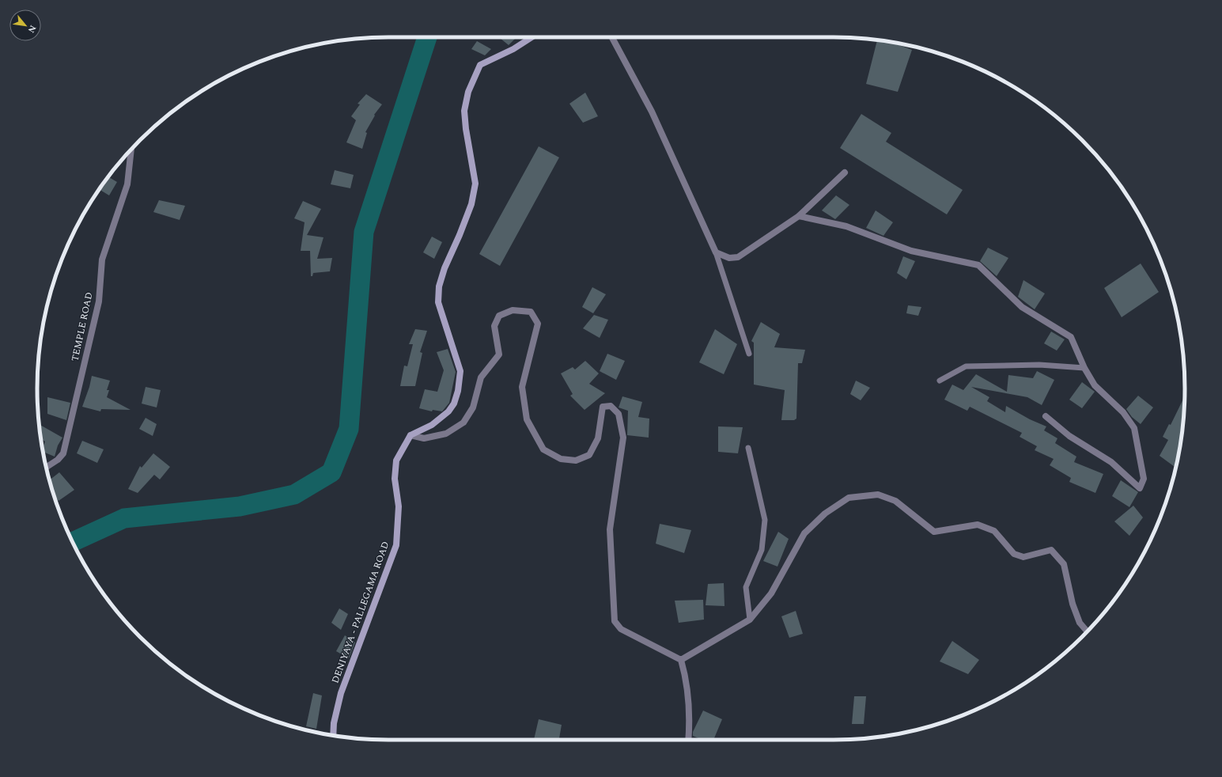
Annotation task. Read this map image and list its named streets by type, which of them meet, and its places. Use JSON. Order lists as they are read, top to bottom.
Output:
{
  "streets": {
    "main road": ["DENIYAYA - PALLEGAMA ROAD"],
    "street": ["TEMPLE ROAD"]
  },
  "north": "bottom right"
}
